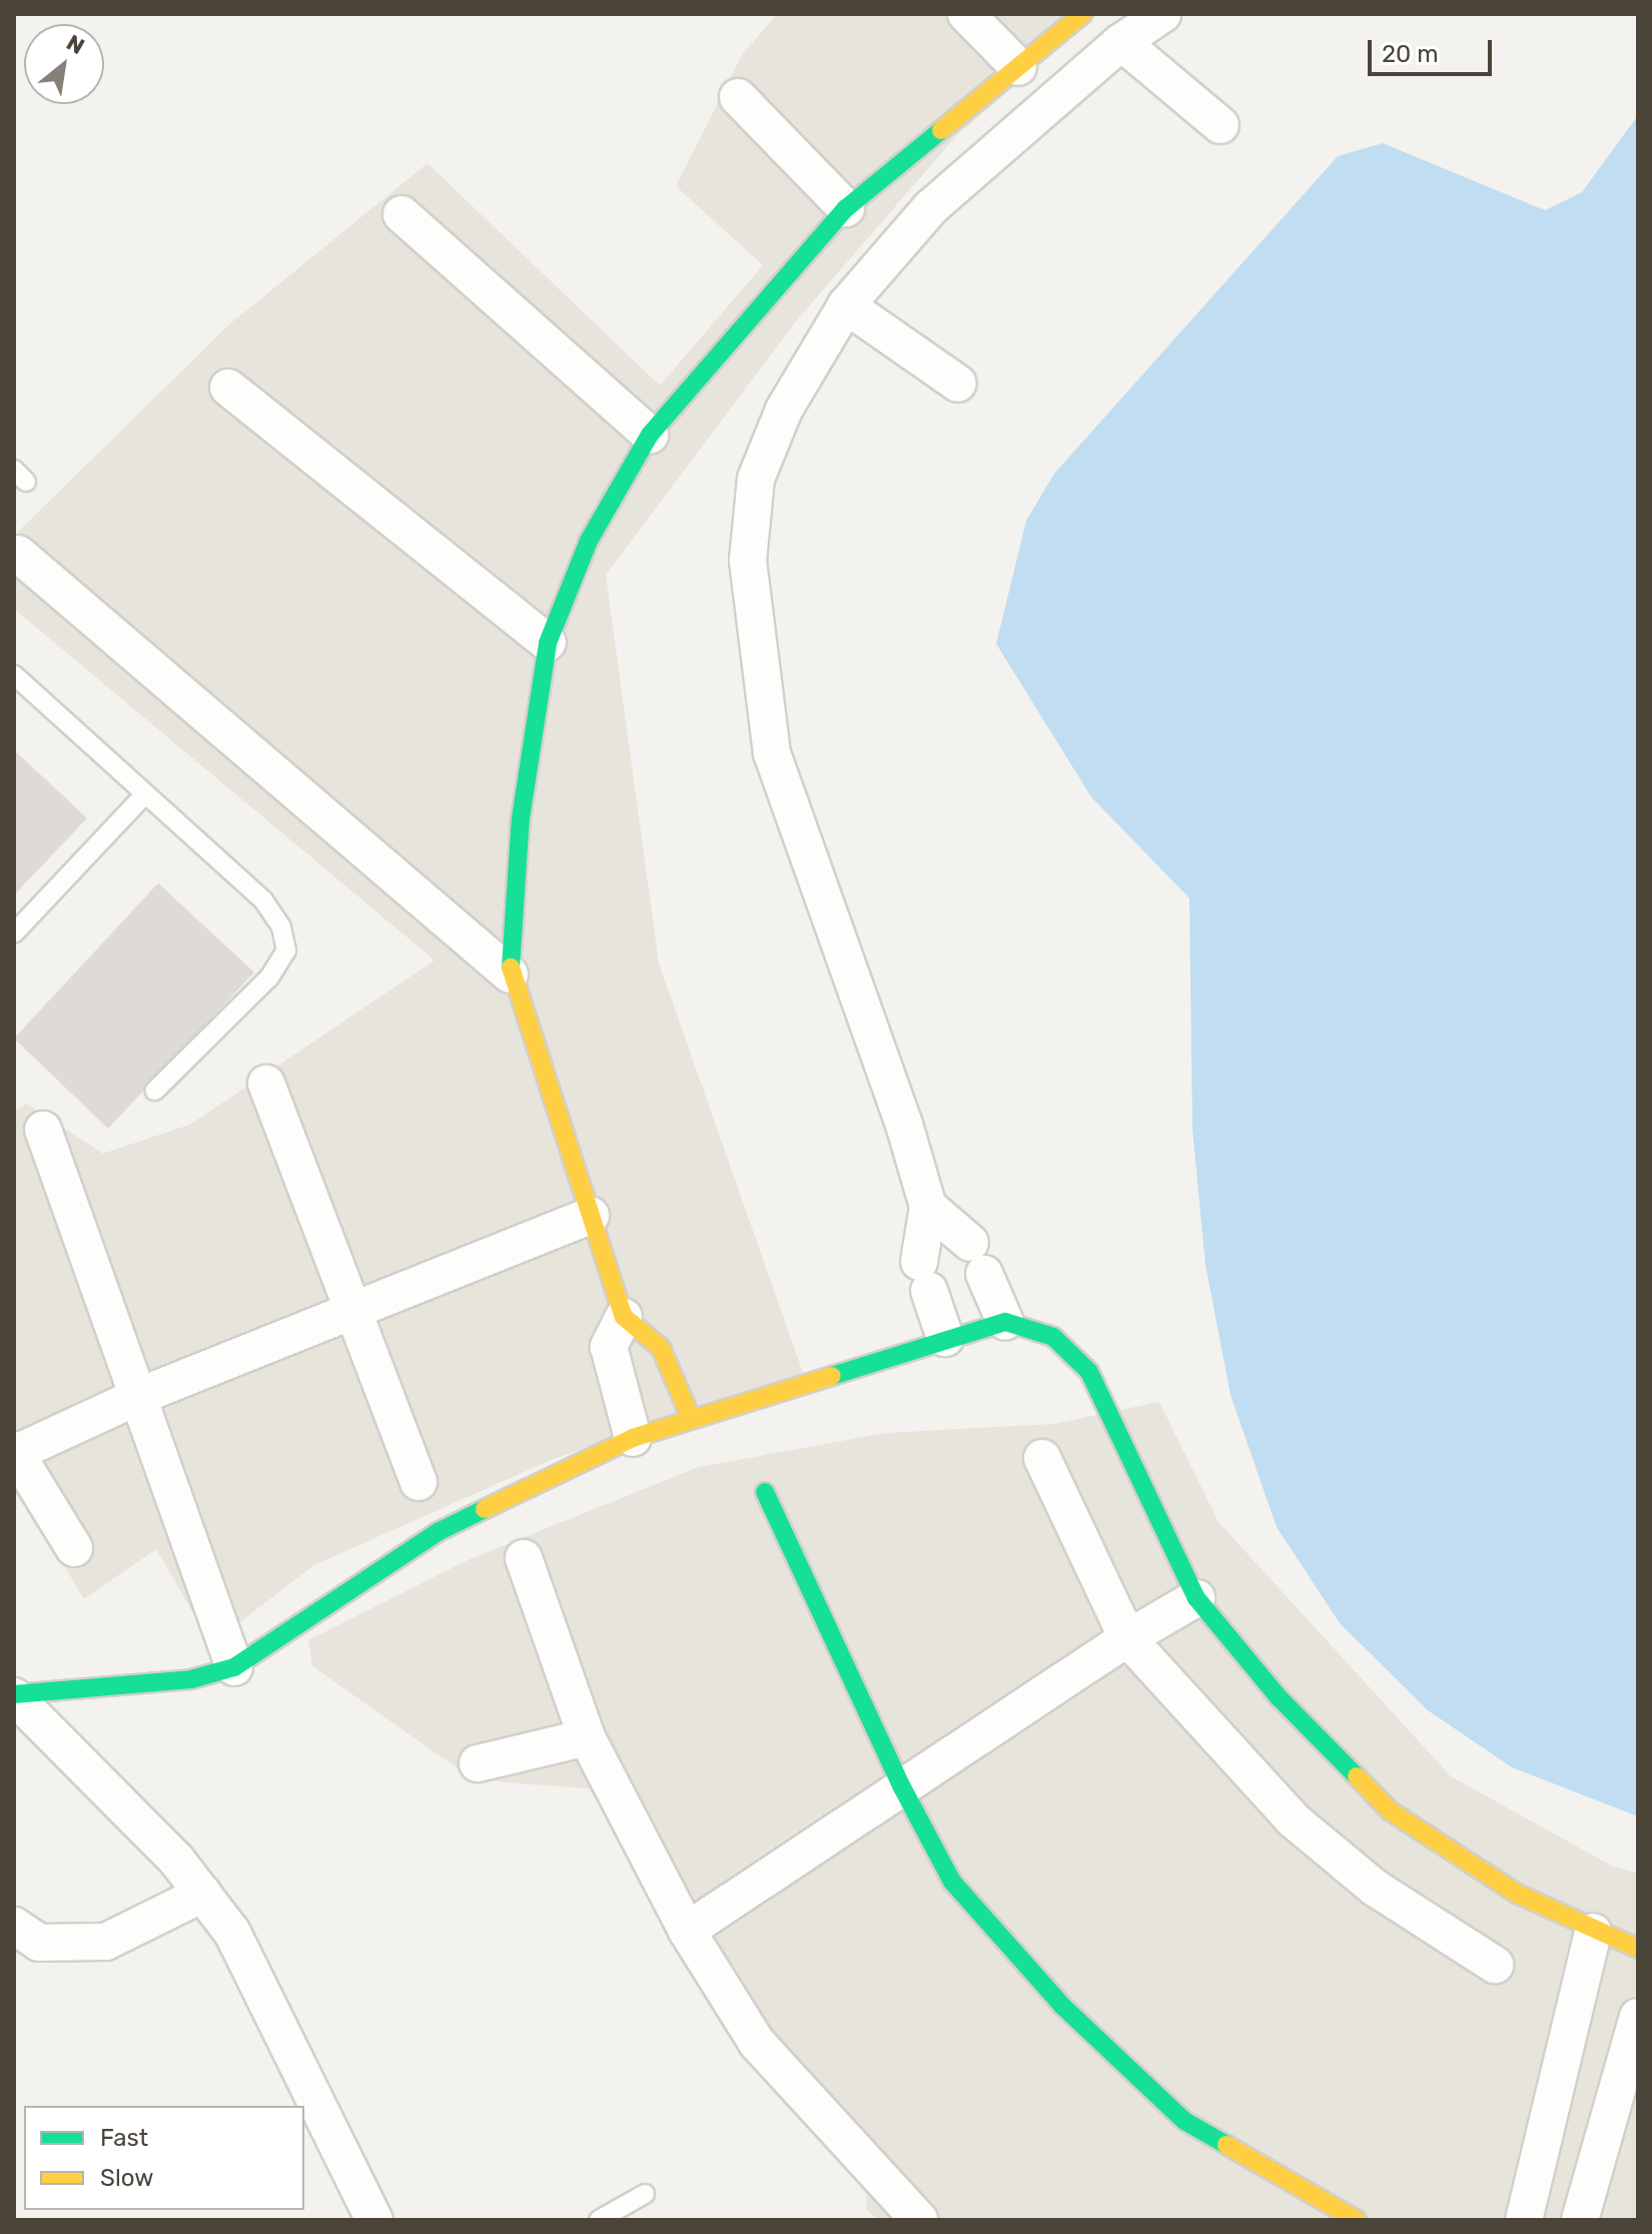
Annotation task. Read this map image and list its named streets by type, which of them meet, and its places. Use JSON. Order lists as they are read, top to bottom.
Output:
{
  "legend": ["Fast", "Slow"],
  "scale_bar": "20 m",
  "north": "top right"
}
